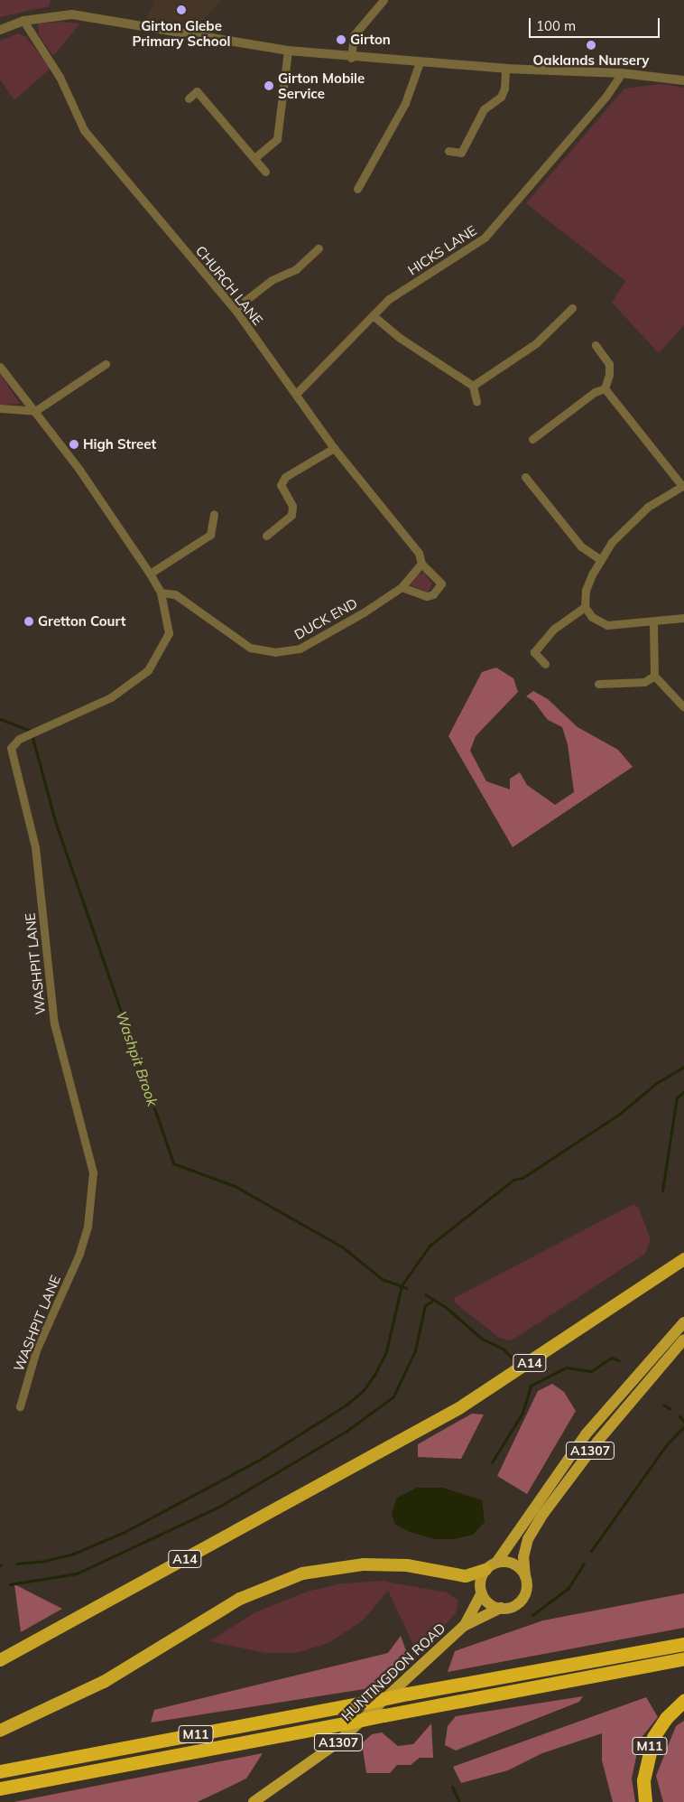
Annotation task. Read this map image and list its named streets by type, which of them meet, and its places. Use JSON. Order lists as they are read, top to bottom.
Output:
{
  "streets": {
    "highway": ["A14", "M11"],
    "main road": ["A1307", "HUNTINGDON ROAD"],
    "street": [
      "HICKS LANE",
      "CHURCH LANE",
      "DUCK END",
      "WASHPIT LANE"
    ]
  },
  "crossings": [
    ["HICKS LANE", "CHURCH LANE"],
    ["CHURCH LANE", "DUCK END"],
    ["DUCK END", "WASHPIT LANE"],
    ["A1307", "HUNTINGDON ROAD"]
  ],
  "water": ["Washpit Brook"],
  "places": [
    "Girton Glebe Primary School",
    "Girton",
    "Oaklands Nursery",
    "Girton Mobile Service",
    "High Street",
    "Gretton Court"
  ],
  "scale_bar": "100 m"
}
